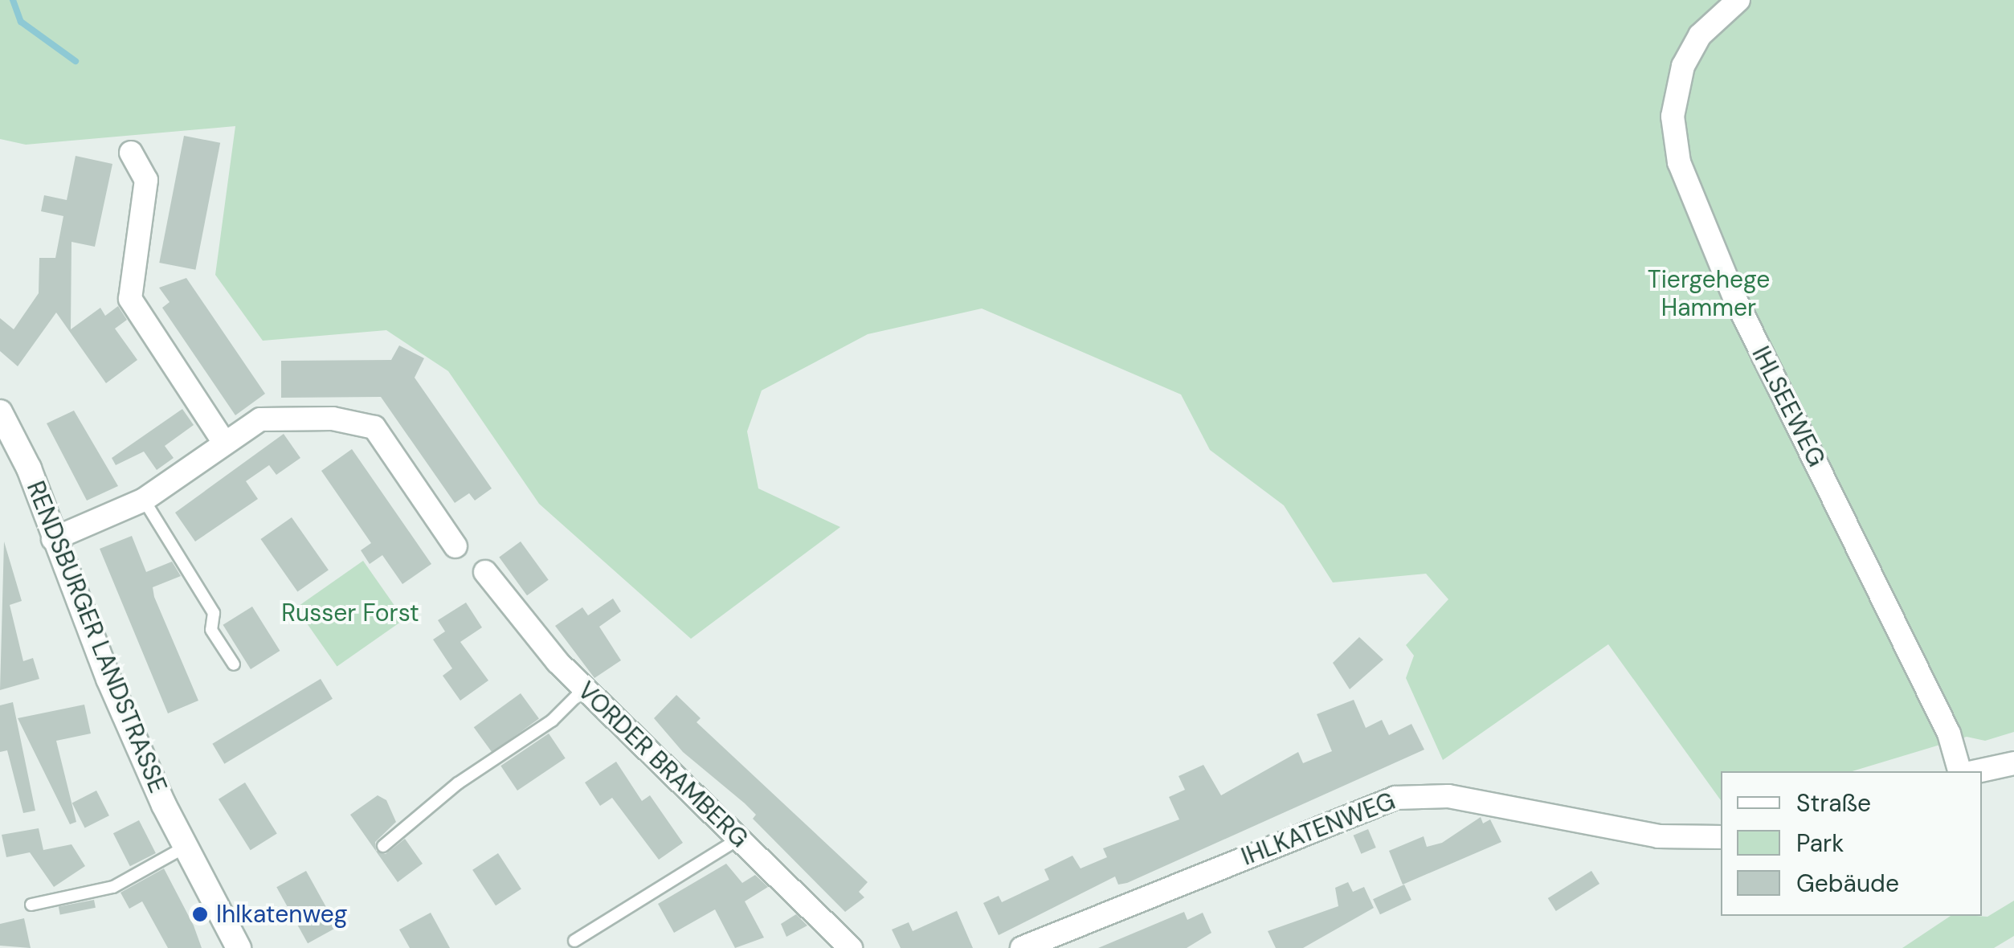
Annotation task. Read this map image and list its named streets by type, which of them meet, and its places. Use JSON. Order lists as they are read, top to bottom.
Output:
{
  "streets": {
    "street": [
      "IHLSEEWEG",
      "RENDSBURGER LANDSTRASSE",
      "VORDER BRAMBERG",
      "IHLKATENWEG"
    ]
  },
  "parks": ["Tiergehege Hammer", "Russer Forst"],
  "places": ["Ihlkatenweg"],
  "legend": ["Straße", "Park", "Gebäude"]
}
